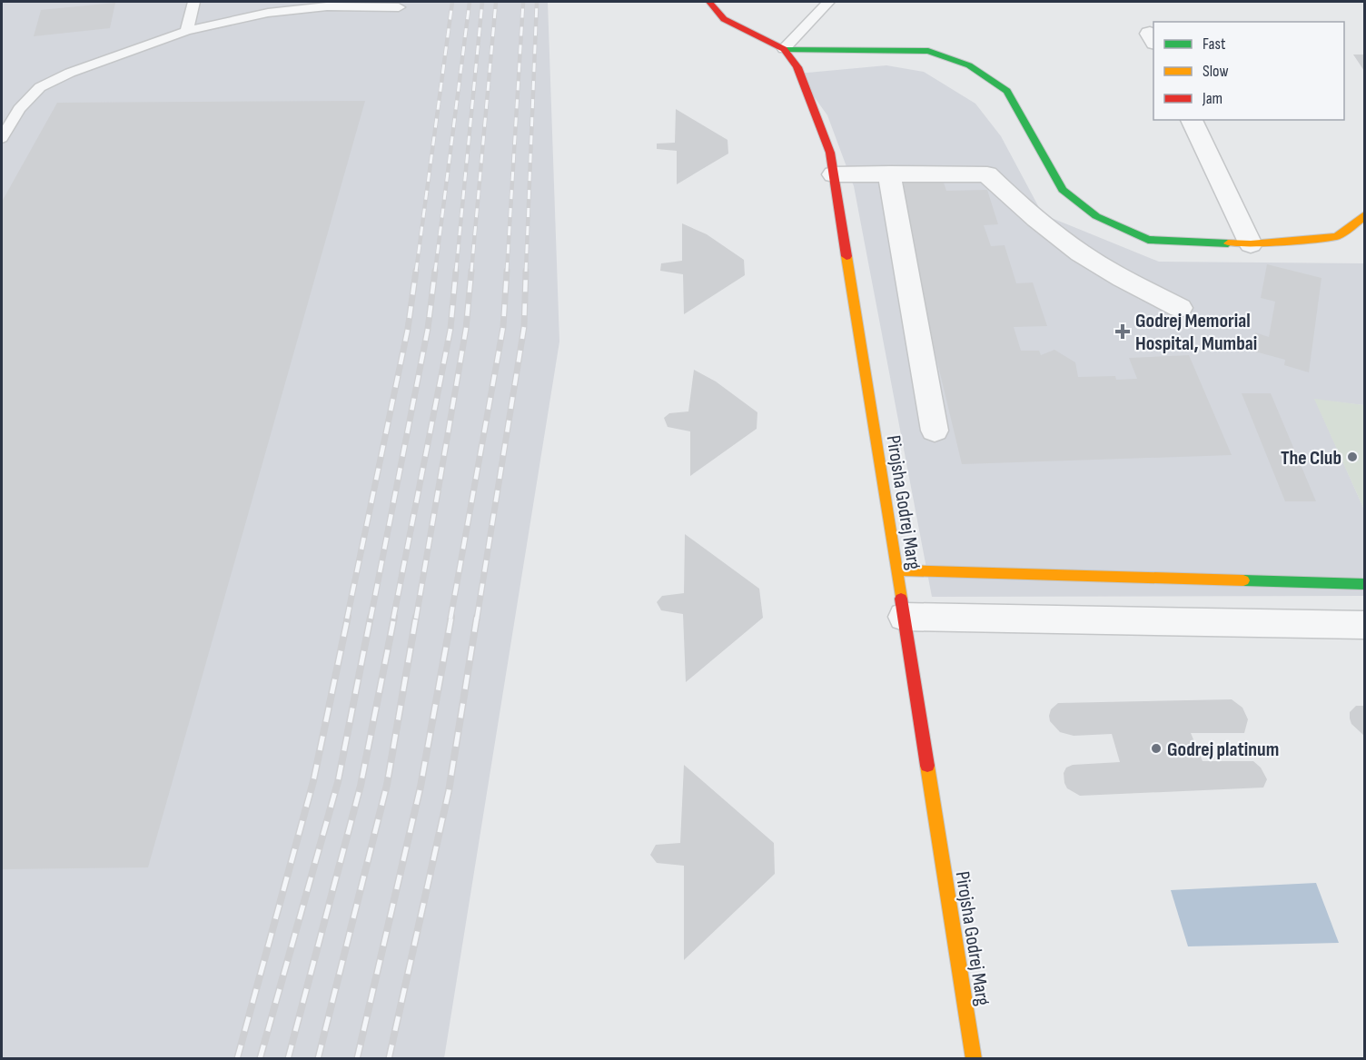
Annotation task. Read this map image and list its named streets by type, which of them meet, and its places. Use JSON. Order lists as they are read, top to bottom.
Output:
{
  "streets": {
    "street": ["Pirojsha Godrej Marg"]
  },
  "places": {
    "health": ["Godrej Memorial Hospital, Mumbai"],
    "other": ["The Club", "Godrej platinum"]
  },
  "legend": ["Fast", "Slow", "Jam"]
}
